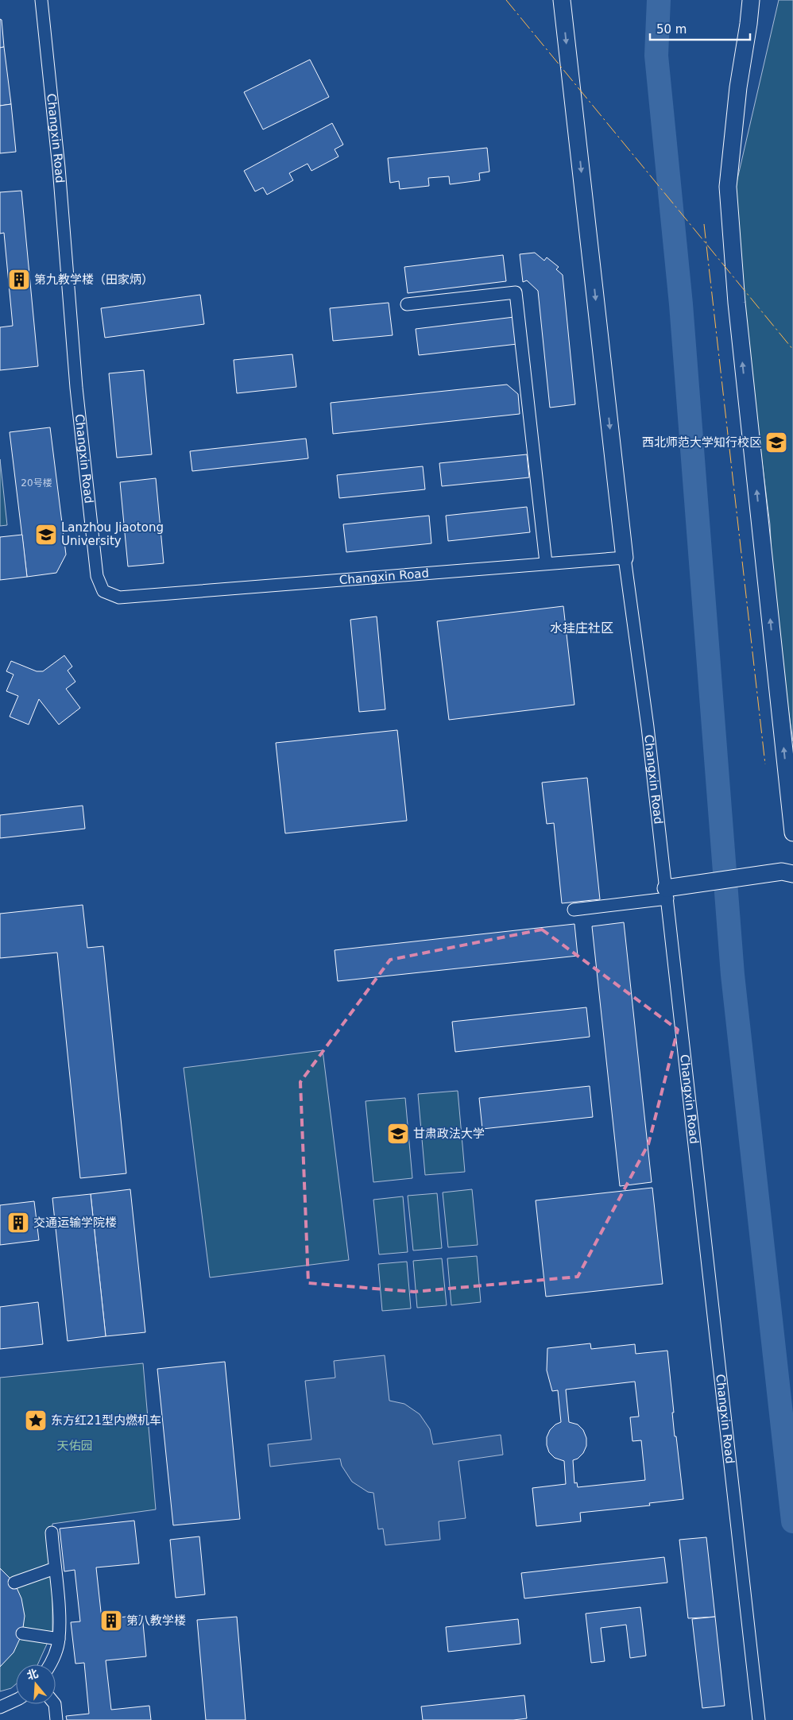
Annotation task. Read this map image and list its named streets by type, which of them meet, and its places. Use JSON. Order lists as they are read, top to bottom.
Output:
{
  "streets": {
    "street": ["Changxin Road"]
  },
  "districts": ["水挂庄社区"],
  "parks": ["天佑园"],
  "places": {
    "building": ["第九教学楼（田家炳）", "交通运输学院楼", "第八教学楼"],
    "school or university": ["西北师范大学知行校区", "Lanzhou Jiaotong University", "甘肃政法大学"],
    "place": ["东方红21型内燃机车"]
  },
  "house_numbers": ["20号楼"],
  "scale_bar": "50 m",
  "north": "top"
}
